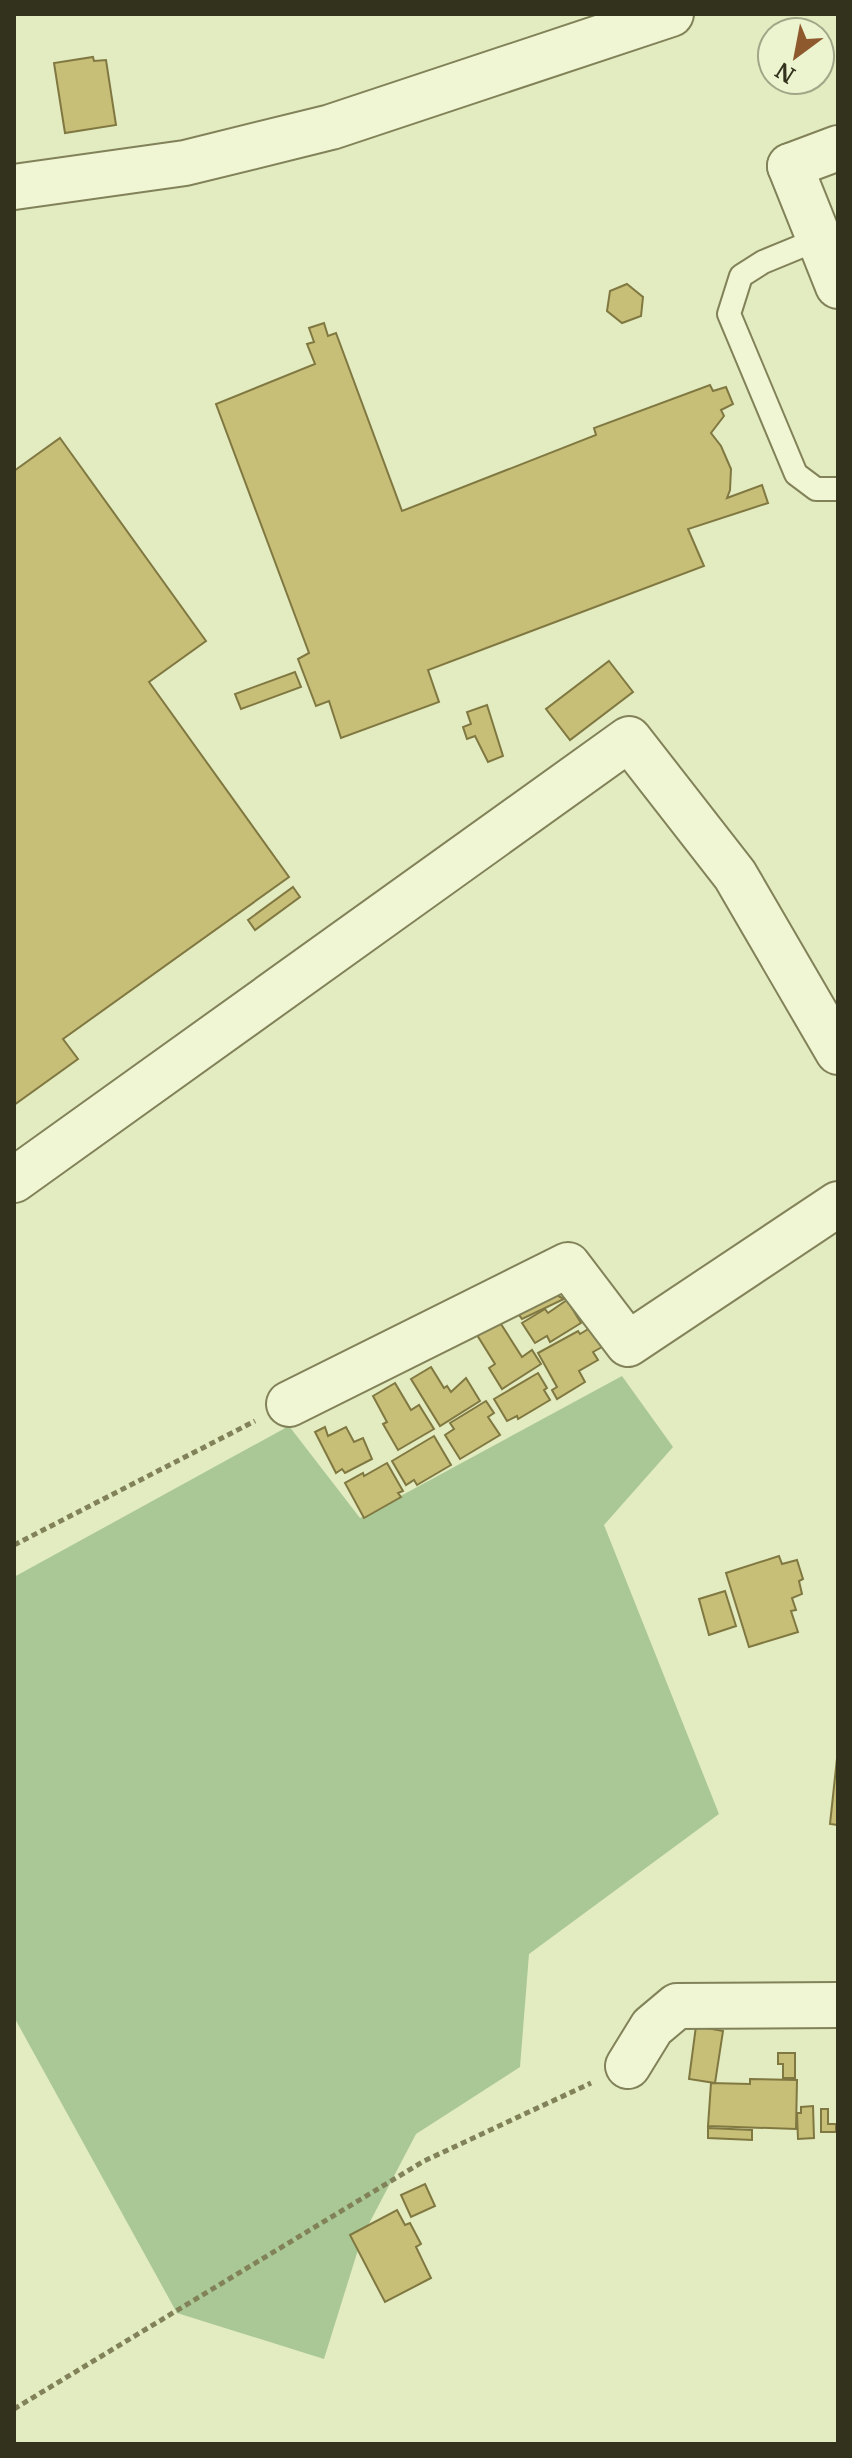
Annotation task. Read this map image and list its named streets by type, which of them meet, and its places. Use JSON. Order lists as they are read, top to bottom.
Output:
{
  "north": "bottom left"
}
